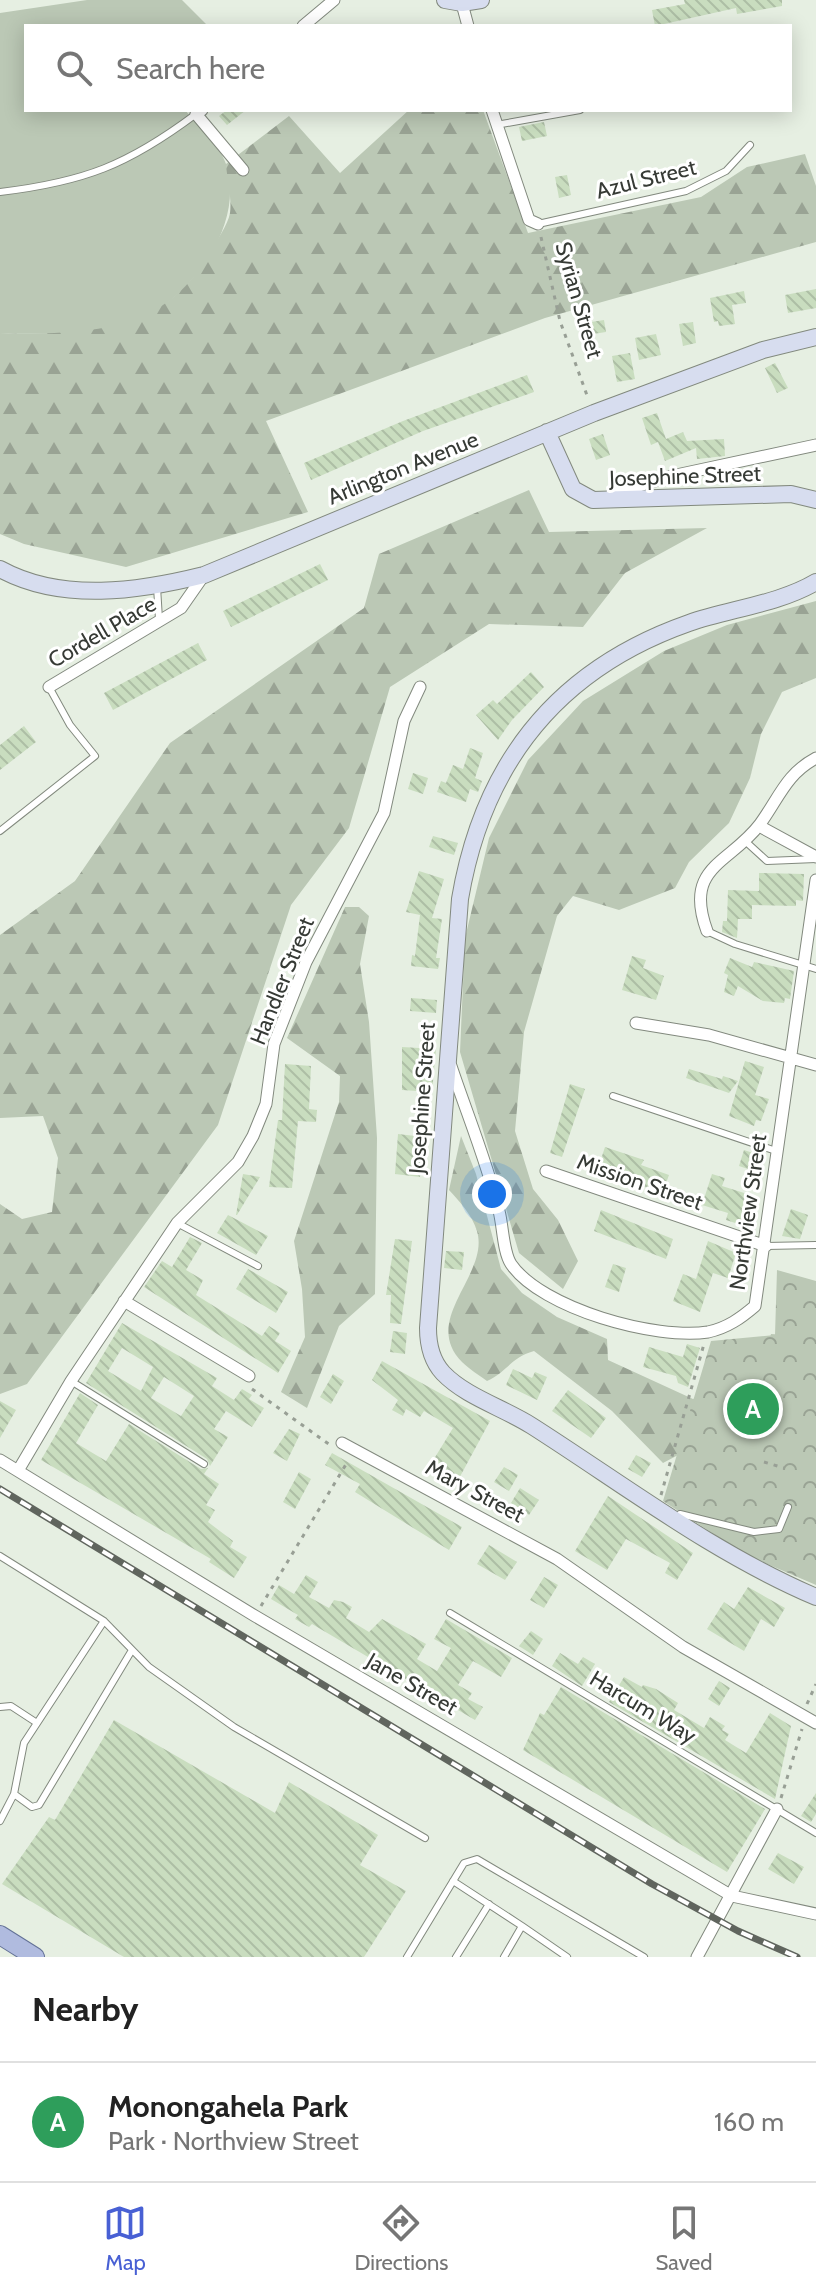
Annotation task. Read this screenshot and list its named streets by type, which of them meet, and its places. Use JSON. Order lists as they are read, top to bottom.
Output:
{
  "streets": {
    "street": [
      "Syrian Street",
      "Arlington Avenue",
      "Josephine Street",
      "Cordell Place",
      "Handler Street",
      "Mission Street",
      "Northview Street",
      "Mary Street",
      "Jane Street"
    ],
    "lane": ["Azul Street", "Harcum Way"]
  },
  "crossings": [
    ["Azul Street", "Syrian Street"],
    ["Syrian Street", "Arlington Avenue"],
    ["Arlington Avenue", "Josephine Street"],
    ["Arlington Avenue", "Cordell Place"],
    ["Josephine Street", "Northview Street"],
    ["Handler Street", "Jane Street"],
    ["Mission Street", "Northview Street"]
  ],
  "page": {
    "search": "Search here",
    "pins": "A",
    "heading": "Nearby",
    "list": [
      {
        "mark": "A",
        "name": "Monongahela Park",
        "note": "Park · Northview Street",
        "value": "160 m"
      }
    ],
    "nav": ["Map", "Directions", "Saved"]
  }
}
